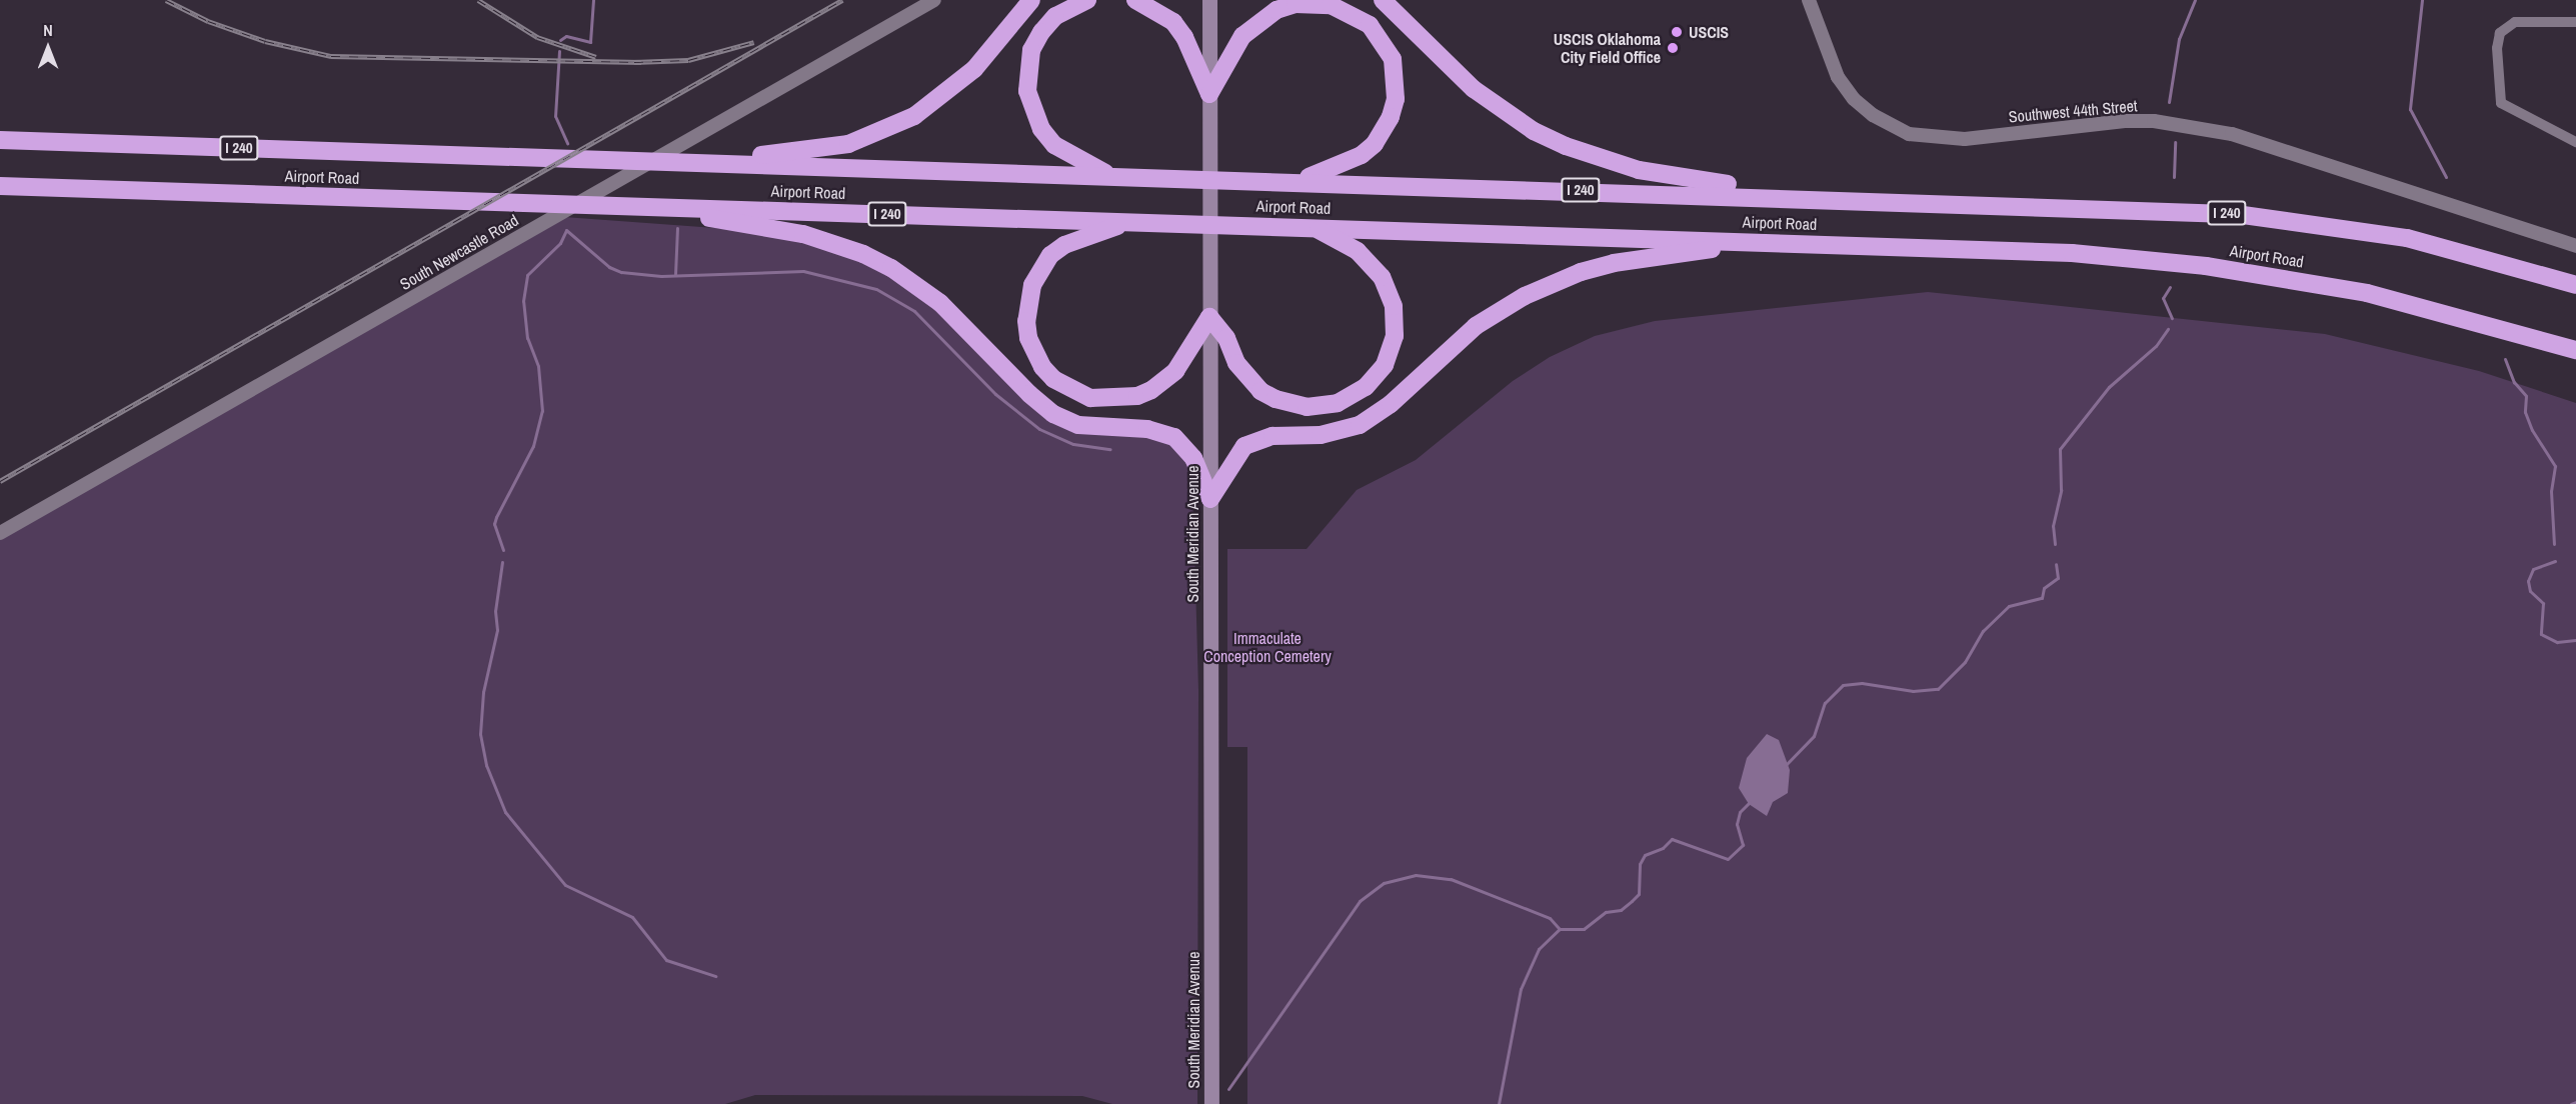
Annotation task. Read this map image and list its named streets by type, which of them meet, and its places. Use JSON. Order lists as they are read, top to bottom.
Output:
{
  "streets": {
    "highway": ["I 240", "Airport Road"],
    "main road": ["South Meridian Avenue"],
    "street": ["Southwest 44th Street", "South Newcastle Road"]
  },
  "parks": ["Immaculate Conception Cemetery"],
  "places": ["USCIS", "USCIS Oklahoma City Field Office"],
  "north": "top"
}
